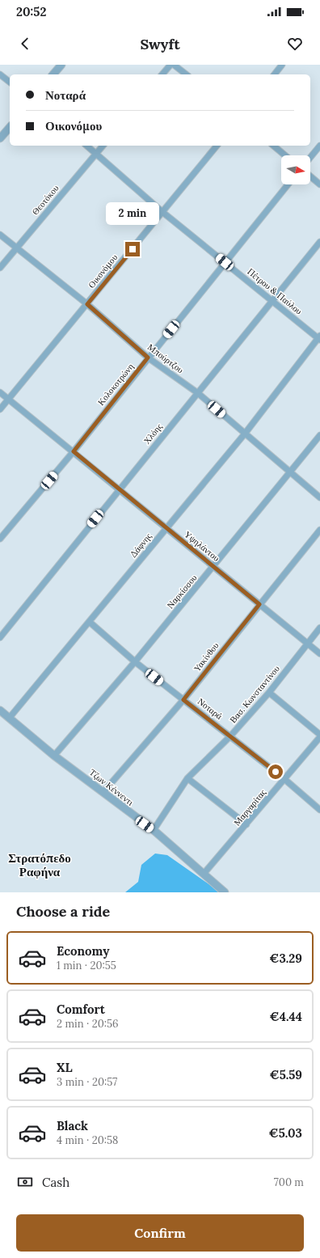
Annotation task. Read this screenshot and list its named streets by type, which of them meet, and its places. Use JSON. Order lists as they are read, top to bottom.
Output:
{
  "streets": {
    "street": [
      "Θεοτόκου",
      "Οικονόμου",
      "Πέτρου & Παύλου",
      "Μπούρτζου",
      "Κολοκοτρώνη",
      "Χλόης",
      "Δάφνης",
      "Υψηλάντου",
      "Ναρκίσσου",
      "Υακίνθου",
      "Βασ. Κωνσταντίνου",
      "Νοταρά",
      "Τζων Κέννεντι",
      "Μαργαρίτας"
    ]
  },
  "crossings": [
    ["Θεοτόκου", "Πέτρου & Παύλου"],
    ["Θεοτόκου", "Μπούρτζου"],
    ["Οικονόμου", "Πέτρου & Παύλου"],
    ["Οικονόμου", "Μπούρτζου"],
    ["Οικονόμου", "Υψηλάντου"],
    ["Πέτρου & Παύλου", "Κολοκοτρώνη"],
    ["Πέτρου & Παύλου", "Χλόης"],
    ["Πέτρου & Παύλου", "Δάφνης"],
    ["Μπούρτζου", "Κολοκοτρώνη"],
    ["Μπούρτζου", "Χλόης"],
    ["Μπούρτζου", "Δάφνης"],
    ["Μπούρτζου", "Ναρκίσσου"],
    ["Κολοκοτρώνη", "Υψηλάντου"],
    ["Χλόης", "Υψηλάντου"],
    ["Δάφνης", "Υψηλάντου"],
    ["Δάφνης", "Νοταρά"],
    ["Δάφνης", "Τζων Κέννεντι"],
    ["Υψηλάντου", "Ναρκίσσου"],
    ["Υψηλάντου", "Υακίνθου"],
    ["Υψηλάντου", "Βασ. Κωνσταντίνου"],
    ["Ναρκίσσου", "Νοταρά"],
    ["Ναρκίσσου", "Τζων Κέννεντι"],
    ["Υακίνθου", "Νοταρά"],
    ["Υακίνθου", "Τζων Κέννεντι"],
    ["Βασ. Κωνσταντίνου", "Νοταρά"],
    ["Βασ. Κωνσταντίνου", "Τζων Κέννεντι"],
    ["Νοταρά", "Μαργαρίτας"],
    ["Τζων Κέννεντι", "Μαργαρίτας"]
  ],
  "districts": ["Στρατόπεδο Ραφήνα"],
  "north": "right",
  "page": {
    "status": "20:52",
    "header": "Swyft",
    "banner": ["Νοταρά", "Οικονόμου"],
    "bubble": "2 min",
    "heading": "Choose a ride",
    "list": [
      {
        "name": "Economy",
        "note": "1 min · 20:55",
        "value": "€3.29"
      },
      {
        "name": "Comfort",
        "note": "2 min · 20:56",
        "value": "€4.44"
      },
      {
        "name": "XL",
        "note": "3 min · 20:57",
        "value": "€5.59"
      },
      {
        "name": "Black",
        "note": "4 min · 20:58",
        "value": "€5.03"
      }
    ],
    "pay": ["Cash", "700 m"],
    "buttons": "Confirm"
  }
}
